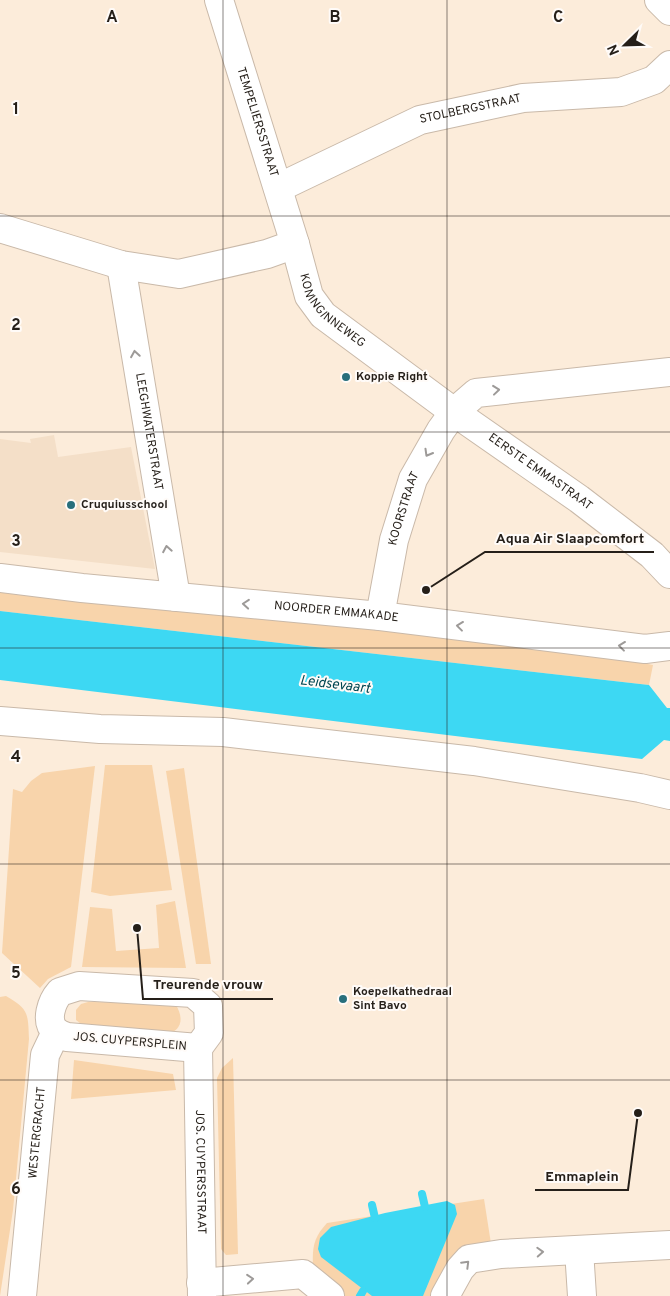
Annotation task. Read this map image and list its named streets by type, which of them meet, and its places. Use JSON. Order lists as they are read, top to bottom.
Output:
{
  "streets": {
    "street": [
      "STOLBERGSTRAAT",
      "TEMPELIERSSTRAAT",
      "KONINGINNEWEG",
      "LEEGHWATERSTRAAT",
      "EERSTE EMMASTRAAT",
      "KOORSTRAAT",
      "NOORDER EMMAKADE",
      "JOS. CUYPERSPLEIN",
      "WESTERGRACHT",
      "JOS. CUYPERSSTRAAT"
    ]
  },
  "crossings": [
    ["STOLBERGSTRAAT", "TEMPELIERSSTRAAT"],
    ["TEMPELIERSSTRAAT", "KONINGINNEWEG"],
    ["KONINGINNEWEG", "EERSTE EMMASTRAAT"],
    ["KONINGINNEWEG", "KOORSTRAAT"],
    ["LEEGHWATERSTRAAT", "NOORDER EMMAKADE"],
    ["EERSTE EMMASTRAAT", "KOORSTRAAT"],
    ["KOORSTRAAT", "NOORDER EMMAKADE"],
    ["JOS. CUYPERSPLEIN", "WESTERGRACHT"],
    ["JOS. CUYPERSPLEIN", "JOS. CUYPERSSTRAAT"]
  ],
  "one_way": ["LEEGHWATERSTRAAT", "KOORSTRAAT"],
  "water": ["Leidsevaart"],
  "places": [
    "Koppie Right",
    "Cruquiusschool",
    "Aqua Air Slaapcomfort",
    "Treurende vrouw",
    "Koepelkathedraal Sint Bavo",
    "Emmaplein"
  ],
  "north": "bottom left",
  "grid": {
    "columns": ["A", "B", "C"],
    "rows": [
      "1",
      "2",
      "3",
      "4",
      "5",
      "6"
    ]
  }
}
